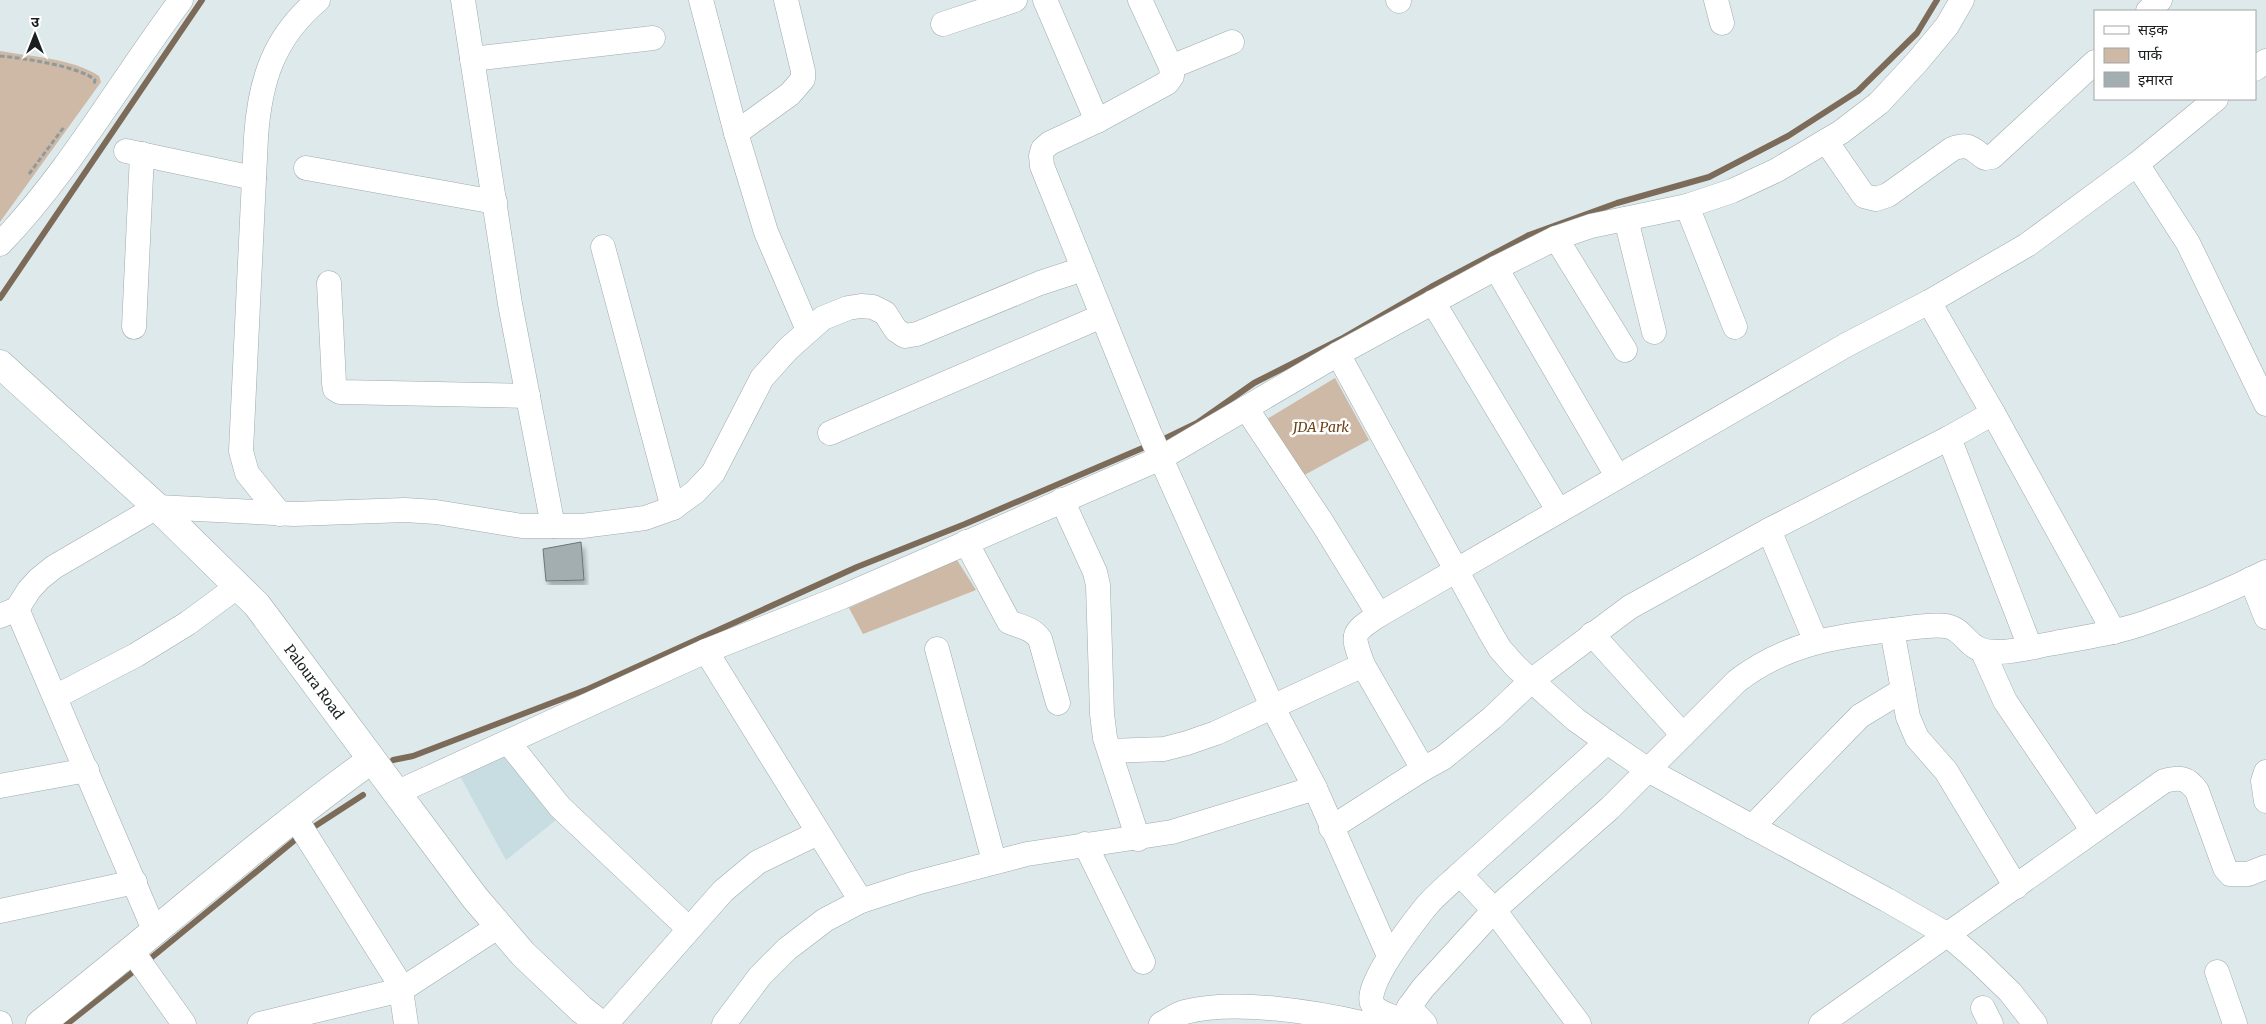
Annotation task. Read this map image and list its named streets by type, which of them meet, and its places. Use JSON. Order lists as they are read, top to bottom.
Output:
{
  "streets": {
    "main road": ["Paloura Road"]
  },
  "parks": ["JDA Park"],
  "legend": ["सड़क", "पार्क", "इमारत"],
  "north": "top"
}
